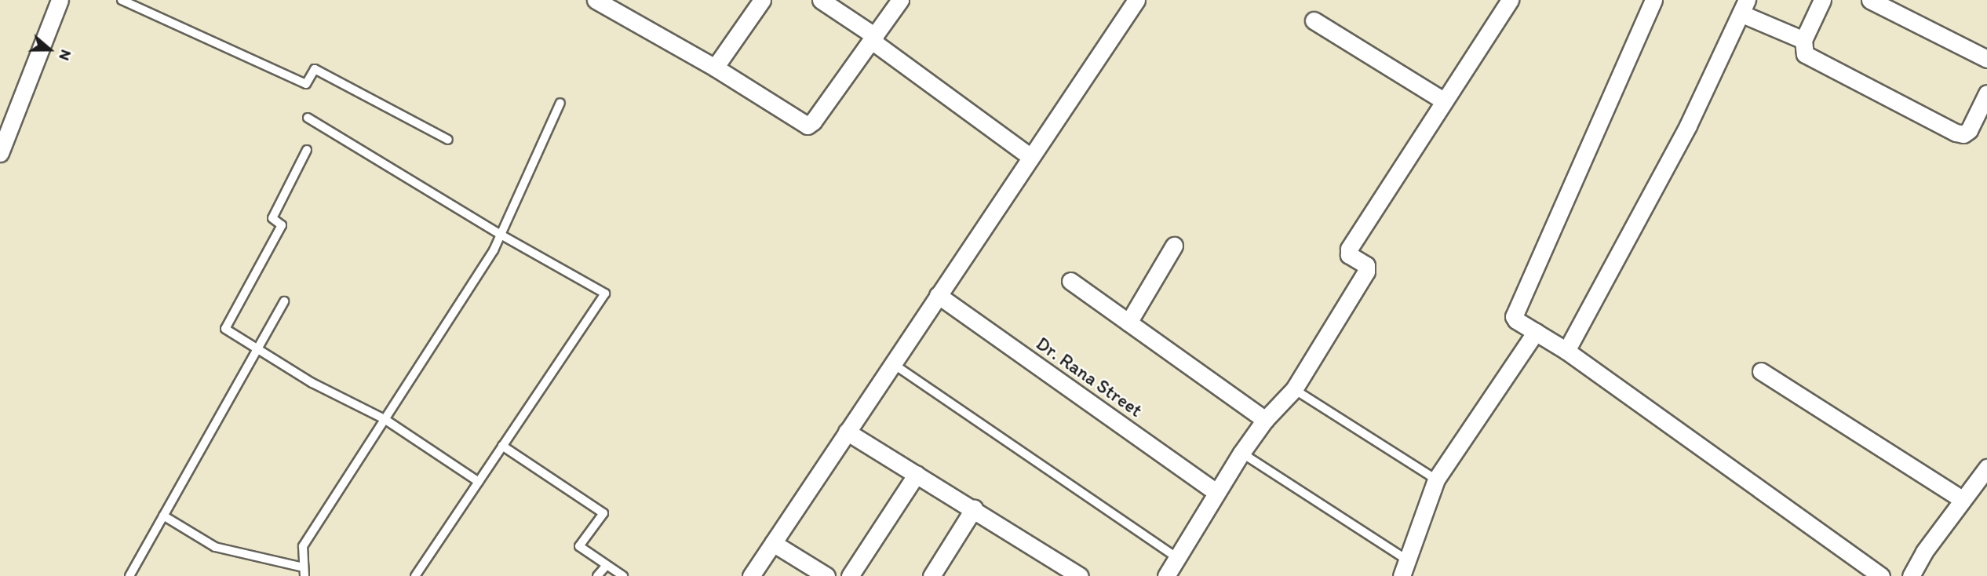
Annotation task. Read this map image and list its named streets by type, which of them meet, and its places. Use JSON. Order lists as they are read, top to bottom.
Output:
{
  "streets": {
    "street": ["Dr. Rana Street"]
  },
  "north": "right"
}
